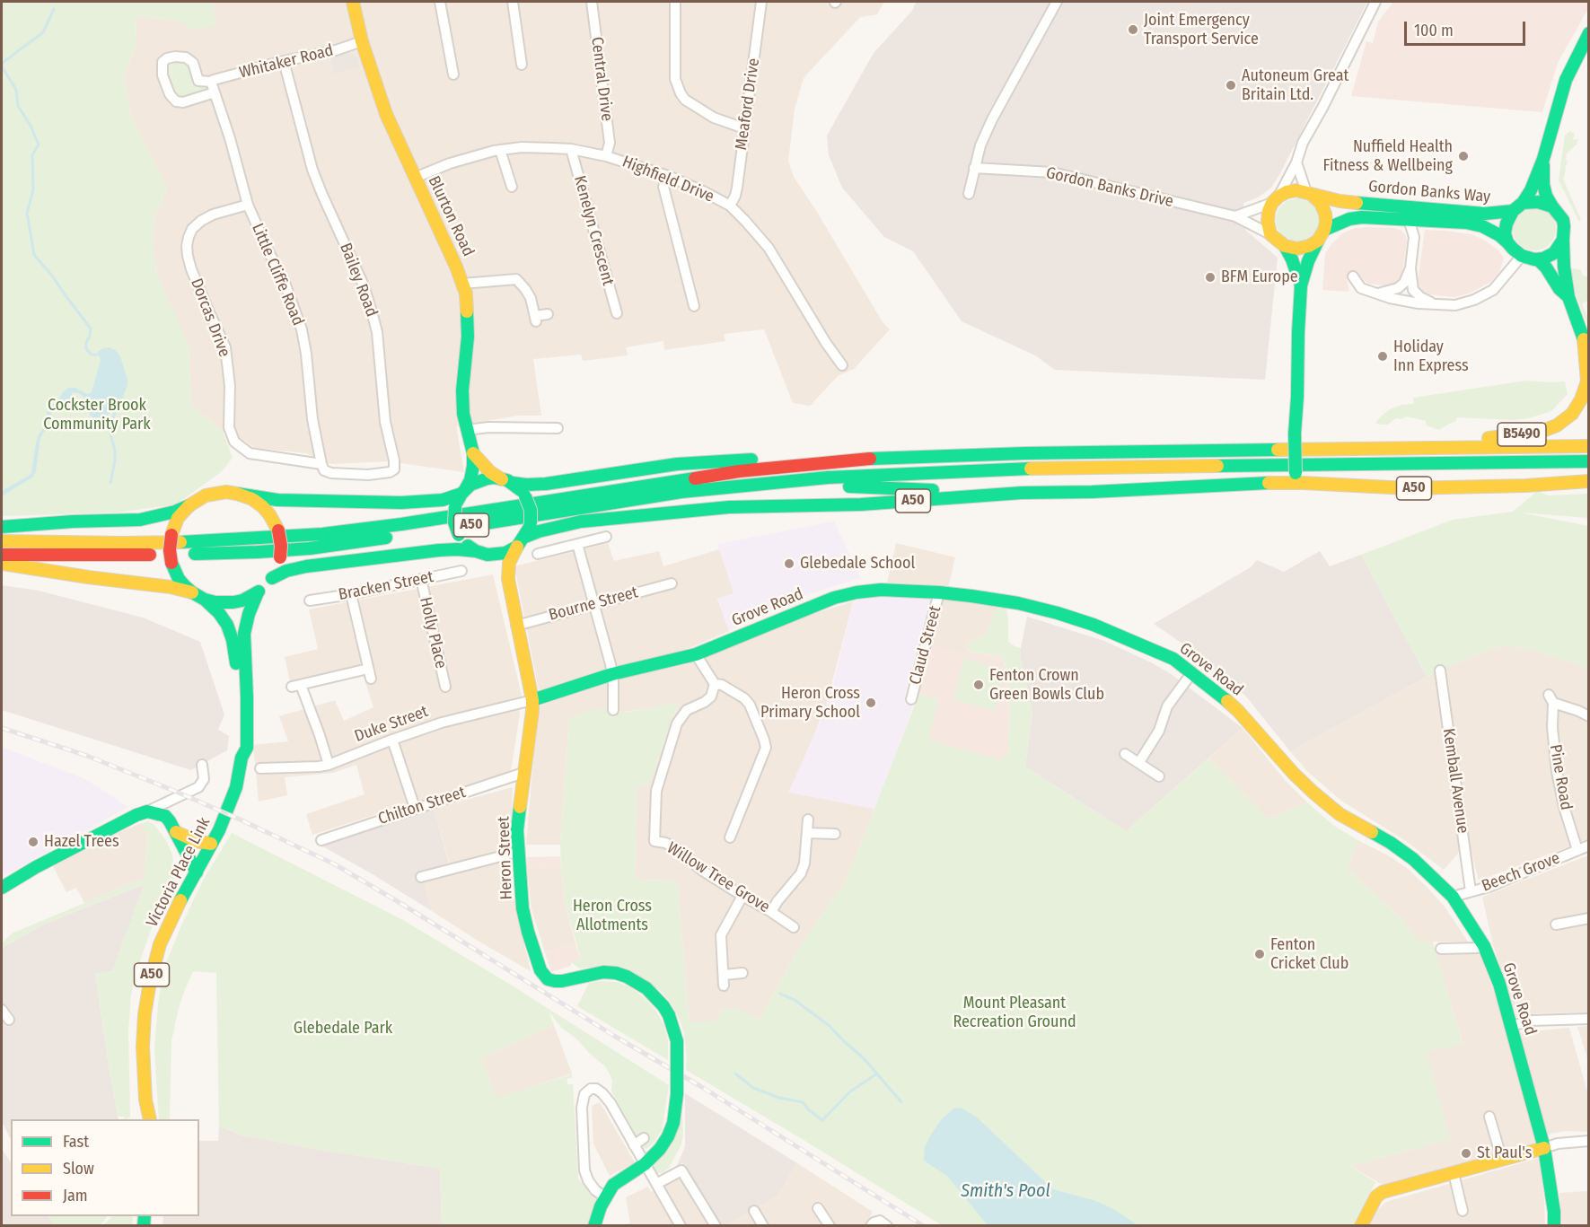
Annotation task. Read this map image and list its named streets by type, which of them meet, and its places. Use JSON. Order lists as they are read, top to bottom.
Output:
{
  "streets": {
    "main road": [
      "Gordon Banks Way",
      "Blurton Road",
      "B5490",
      "A50",
      "Grove Road",
      "Heron Street",
      "Victoria Place Link"
    ],
    "street": [
      "Whitaker Road",
      "Central Drive",
      "Meaford Drive",
      "Highfield Drive",
      "Gordon Banks Drive",
      "Kenelyn Crescent",
      "Little Cliffe Road",
      "Bailey Road",
      "Dorcas Drive",
      "Bracken Street",
      "Bourne Street",
      "Holly Place",
      "Claud Street",
      "Duke Street",
      "Pine Road",
      "Kemball Avenue",
      "Chilton Street",
      "Beech Grove",
      "Willow Tree Grove"
    ]
  },
  "crossings": [
    ["Whitaker Road", "Blurton Road"],
    ["Whitaker Road", "Little Cliffe Road"],
    ["Whitaker Road", "Bailey Road"],
    ["Central Drive", "Highfield Drive"],
    ["Meaford Drive", "Highfield Drive"],
    ["Highfield Drive", "Blurton Road"],
    ["Highfield Drive", "Kenelyn Crescent"],
    ["Gordon Banks Drive", "Gordon Banks Way"],
    ["Blurton Road", "A50"],
    ["Little Cliffe Road", "Bailey Road"],
    ["Little Cliffe Road", "Dorcas Drive"],
    ["Bailey Road", "Dorcas Drive"],
    ["B5490", "A50"],
    ["A50", "Victoria Place Link"],
    ["Bracken Street", "Holly Place"],
    ["Grove Road", "Claud Street"],
    ["Grove Road", "Duke Street"],
    ["Grove Road", "Heron Street"],
    ["Grove Road", "Beech Grove"],
    ["Duke Street", "Heron Street"],
    ["Pine Road", "Beech Grove"],
    ["Kemball Avenue", "Beech Grove"],
    ["Chilton Street", "Heron Street"]
  ],
  "water": ["Smith's Pool"],
  "parks": [
    "Cockster Brook Community Park",
    "Heron Cross Allotments",
    "Mount Pleasant Recreation Ground",
    "Glebedale Park"
  ],
  "places": [
    "Joint Emergency Transport Service",
    "Autoneum Great Britain Ltd.",
    "Nuffield Health Fitness & Wellbeing",
    "BFM Europe",
    "Holiday Inn Express",
    "Glebedale School",
    "Fenton Crown Green Bowls Club",
    "Heron Cross Primary School",
    "Hazel Trees",
    "Fenton Cricket Club",
    "St Paul's"
  ],
  "legend": ["Fast", "Slow", "Jam"],
  "scale_bar": "100 m"
}
